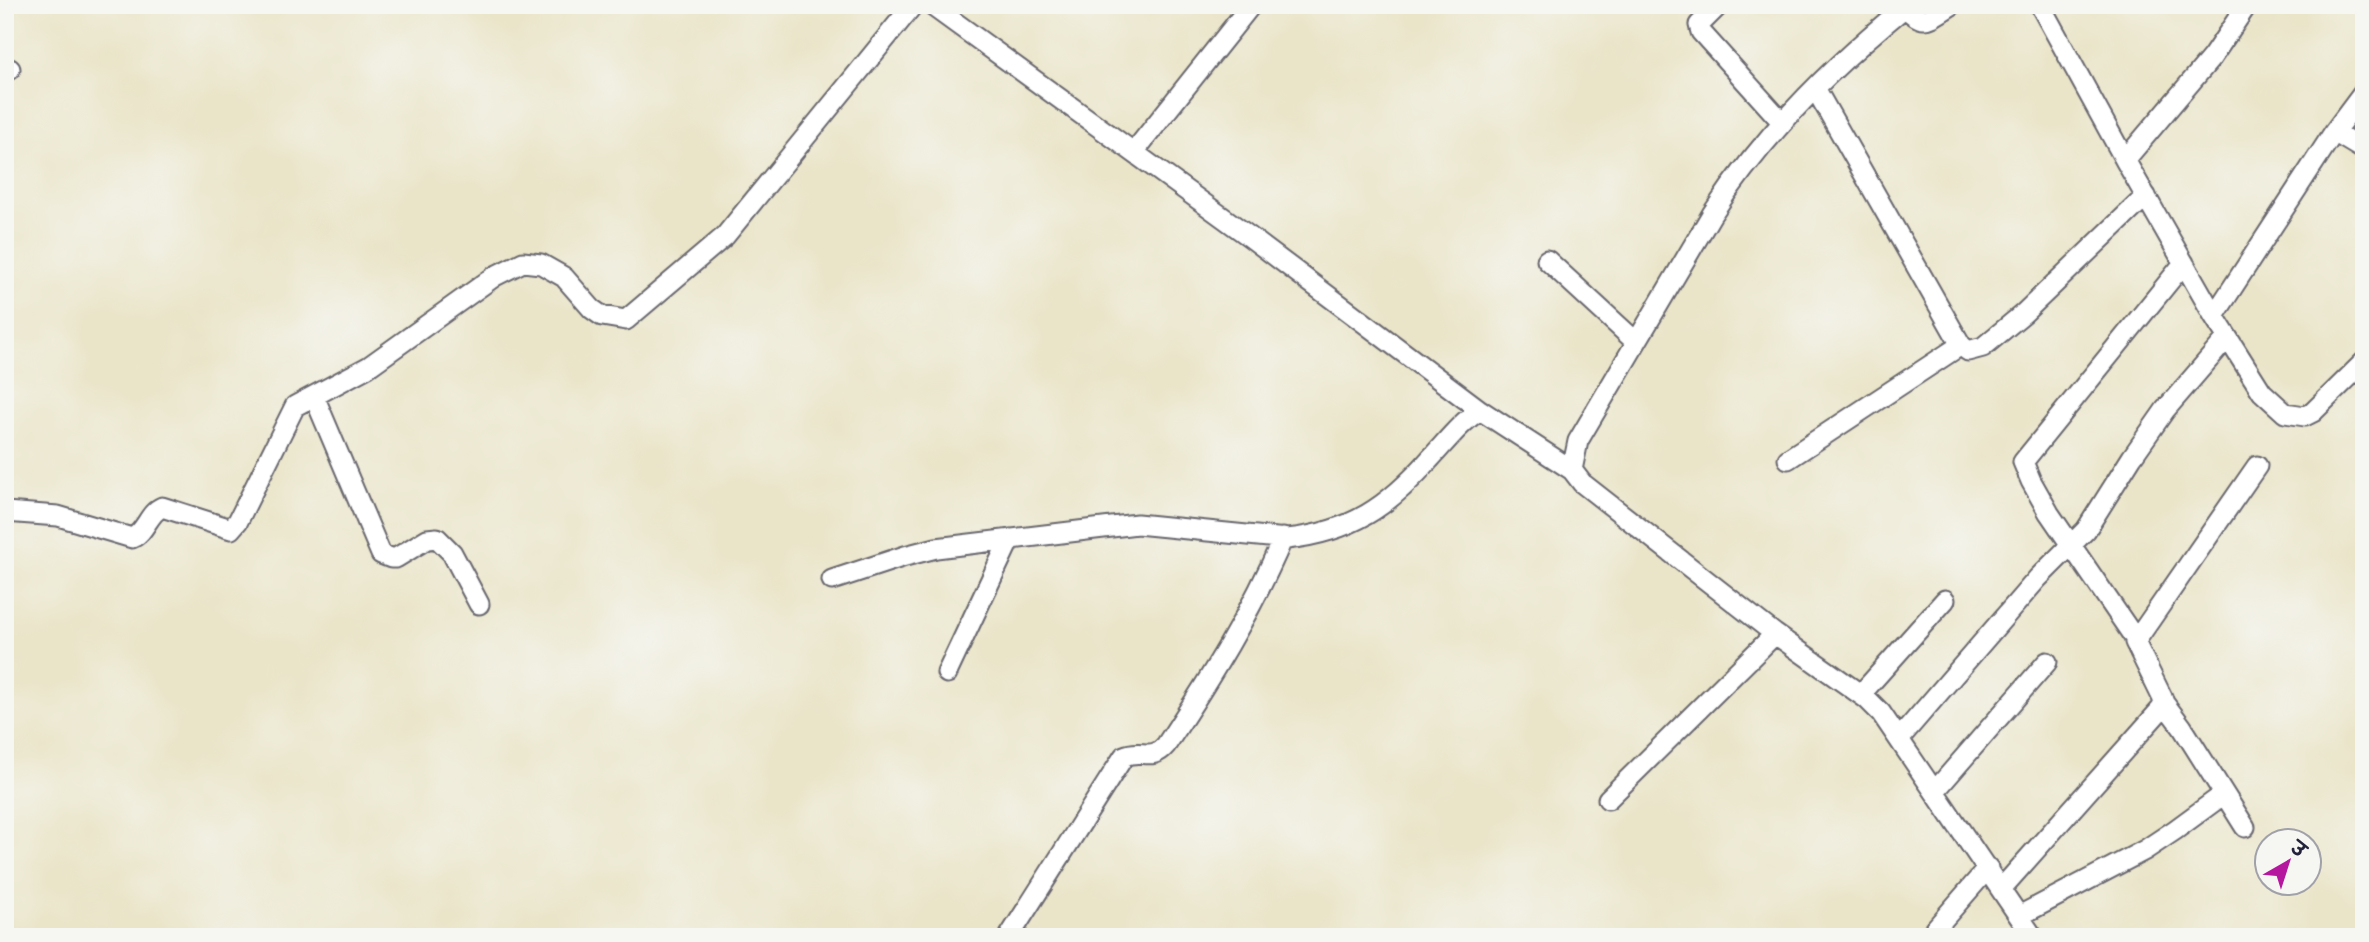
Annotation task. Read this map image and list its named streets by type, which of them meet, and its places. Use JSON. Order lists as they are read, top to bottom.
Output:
{
  "north": "top right"
}
